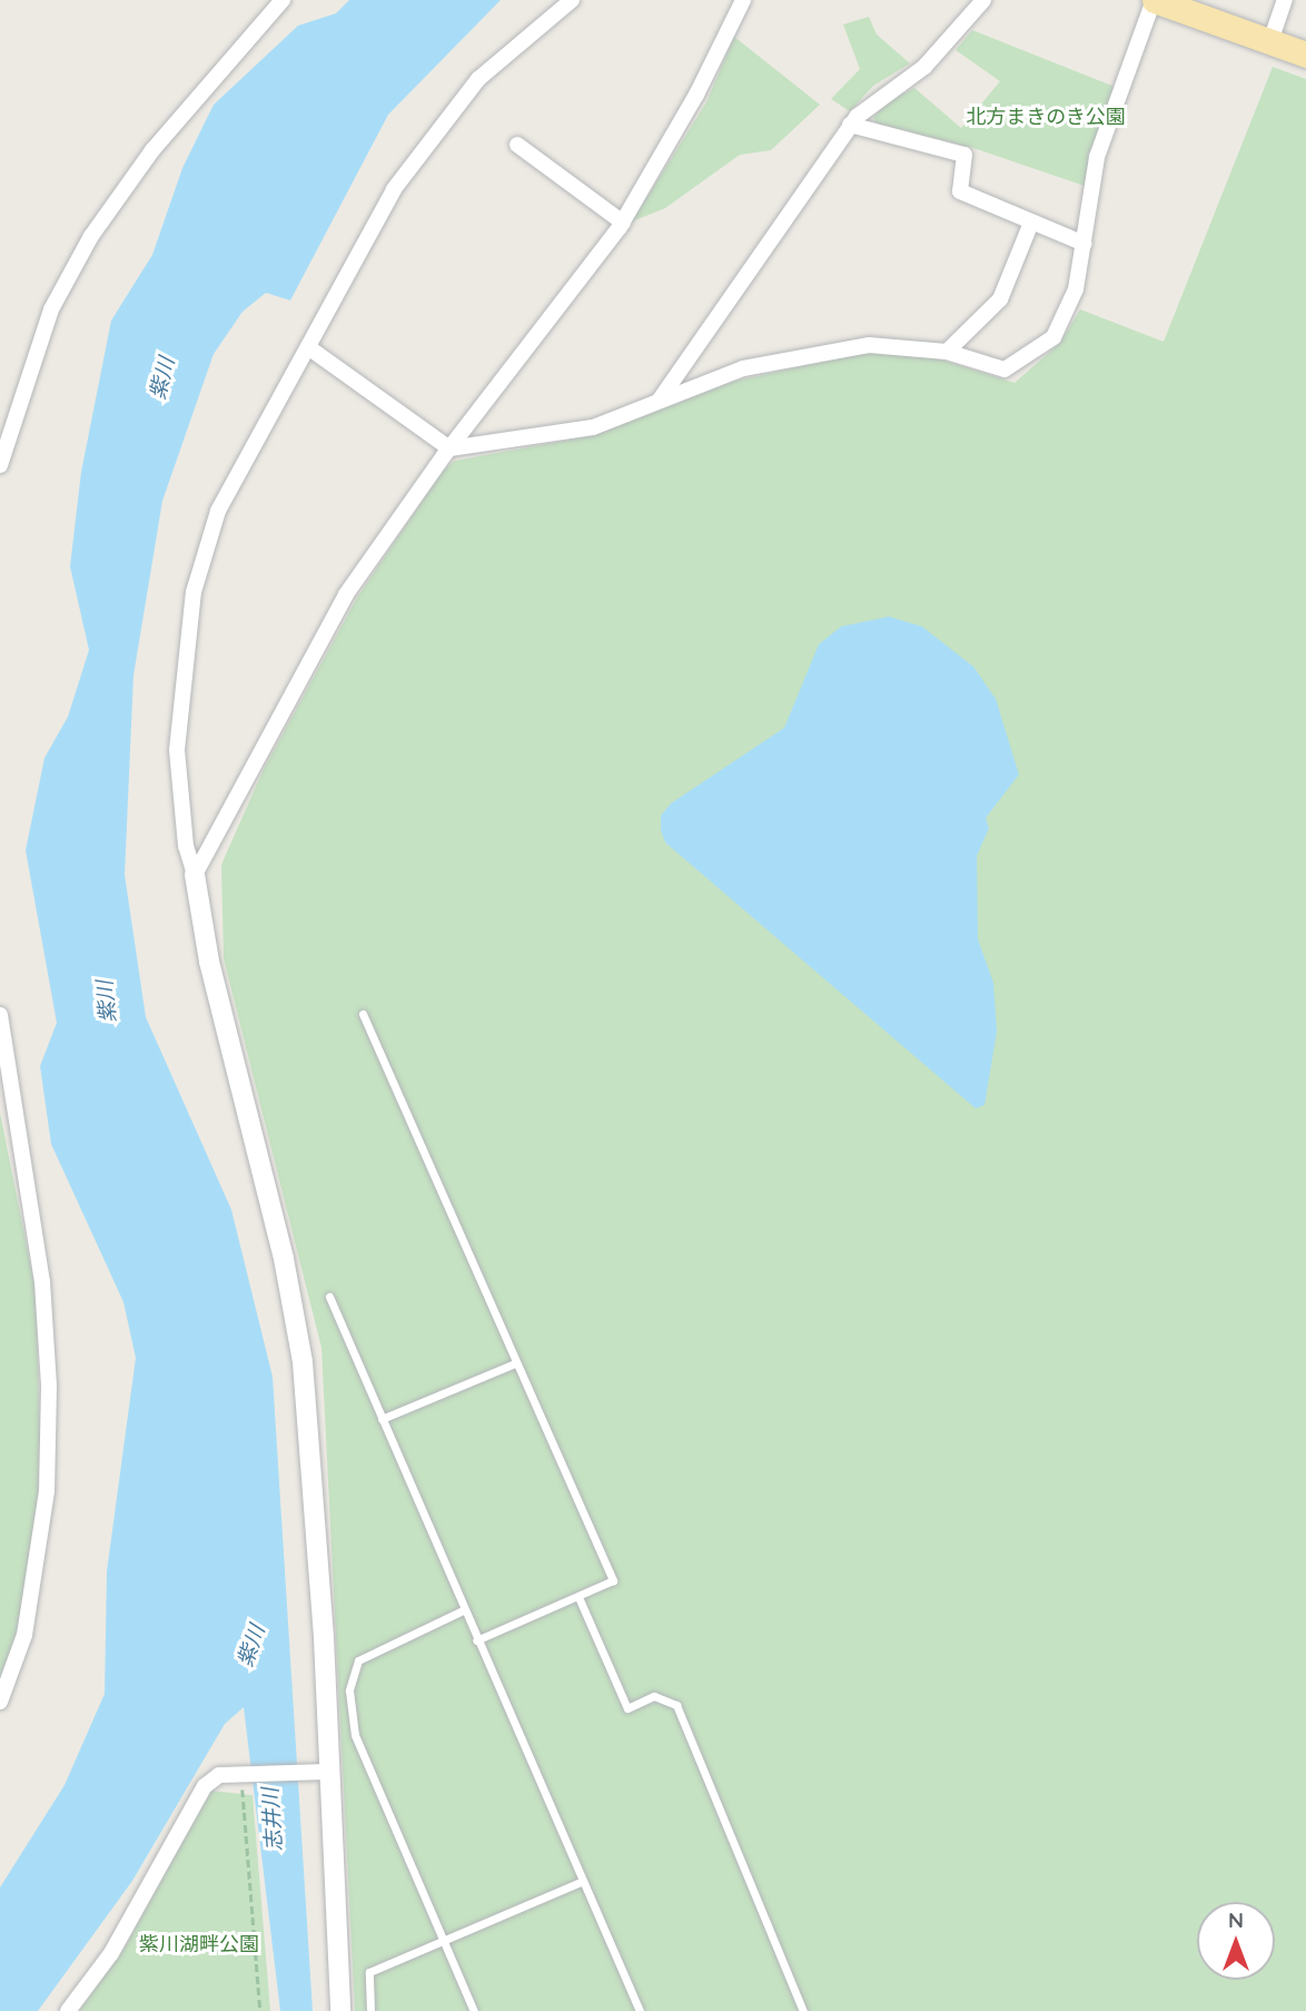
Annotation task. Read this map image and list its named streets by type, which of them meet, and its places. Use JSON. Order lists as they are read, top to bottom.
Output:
{
  "water": ["紫川", "志井川"],
  "parks": ["北方まきのき公園", "紫川湖畔公園"],
  "north": "top"
}
